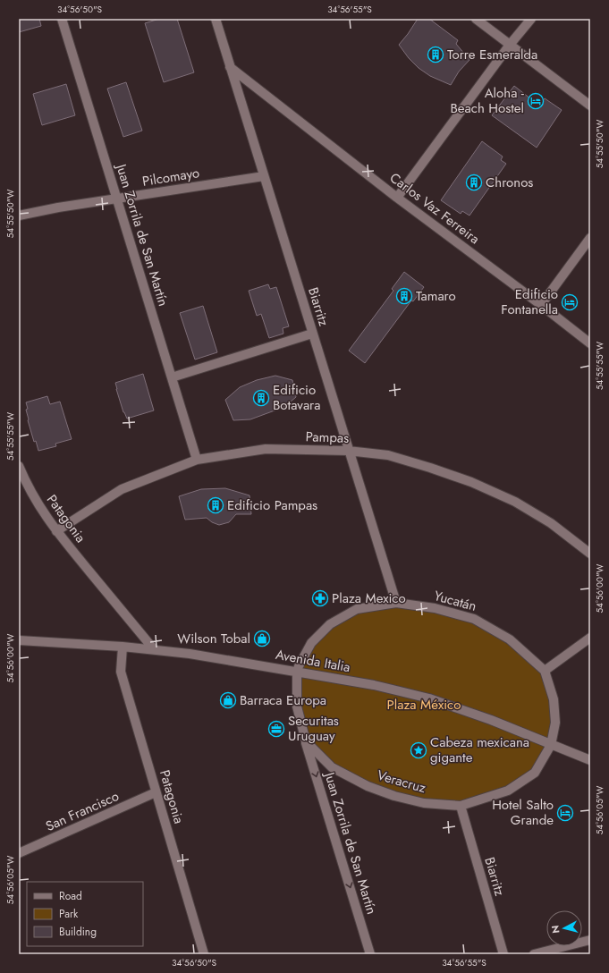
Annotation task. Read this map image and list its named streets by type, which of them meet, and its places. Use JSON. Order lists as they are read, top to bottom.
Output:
{
  "streets": {
    "street": [
      "Pilcomayo",
      "Carlos Vaz Ferreira",
      "Juan Zorrila de San Martín",
      "Biarritz",
      "Pampas",
      "Patagonia",
      "Yucatán",
      "Avenida Italia",
      "Veracruz",
      "San Francisco"
    ]
  },
  "crossings": [
    ["Pilcomayo", "Juan Zorrila de San Martín"],
    ["Pilcomayo", "Biarritz"],
    ["Carlos Vaz Ferreira", "Biarritz"],
    ["Juan Zorrila de San Martín", "Pampas"],
    ["Juan Zorrila de San Martín", "Veracruz"],
    ["Biarritz", "Pampas"],
    ["Biarritz", "Yucatán"],
    ["Biarritz", "Veracruz"],
    ["Pampas", "Patagonia"],
    ["Patagonia", "Avenida Italia"],
    ["Patagonia", "San Francisco"],
    ["Yucatán", "Avenida Italia"],
    ["Yucatán", "Veracruz"],
    ["Avenida Italia", "Veracruz"]
  ],
  "parks": ["Plaza México"],
  "places": {
    "building": [
      "Torre Esmeralda",
      "Chronos",
      "Tamaro",
      "Edificio Botavara",
      "Edificio Pampas"
    ],
    "hotel": ["Aloha - Beach Hostel", "Edificio Fontanella", "Hotel Salto Grande"],
    "pharmacy": ["Plaza Mexico"],
    "shop": ["Wilson Tobal", "Barraca Europa"],
    "office": ["Securitas Uruguay"],
    "place": ["Cabeza mexicana gigante"]
  },
  "legend": ["Road", "Park", "Building"],
  "north": "left",
  "coordinates": [
    "34°56'50\"S",
    "34°56'55\"S",
    "54°55'50\"W",
    "54°55'55\"W",
    "54°56'00\"W",
    "54°56'05\"W"
  ]
}
